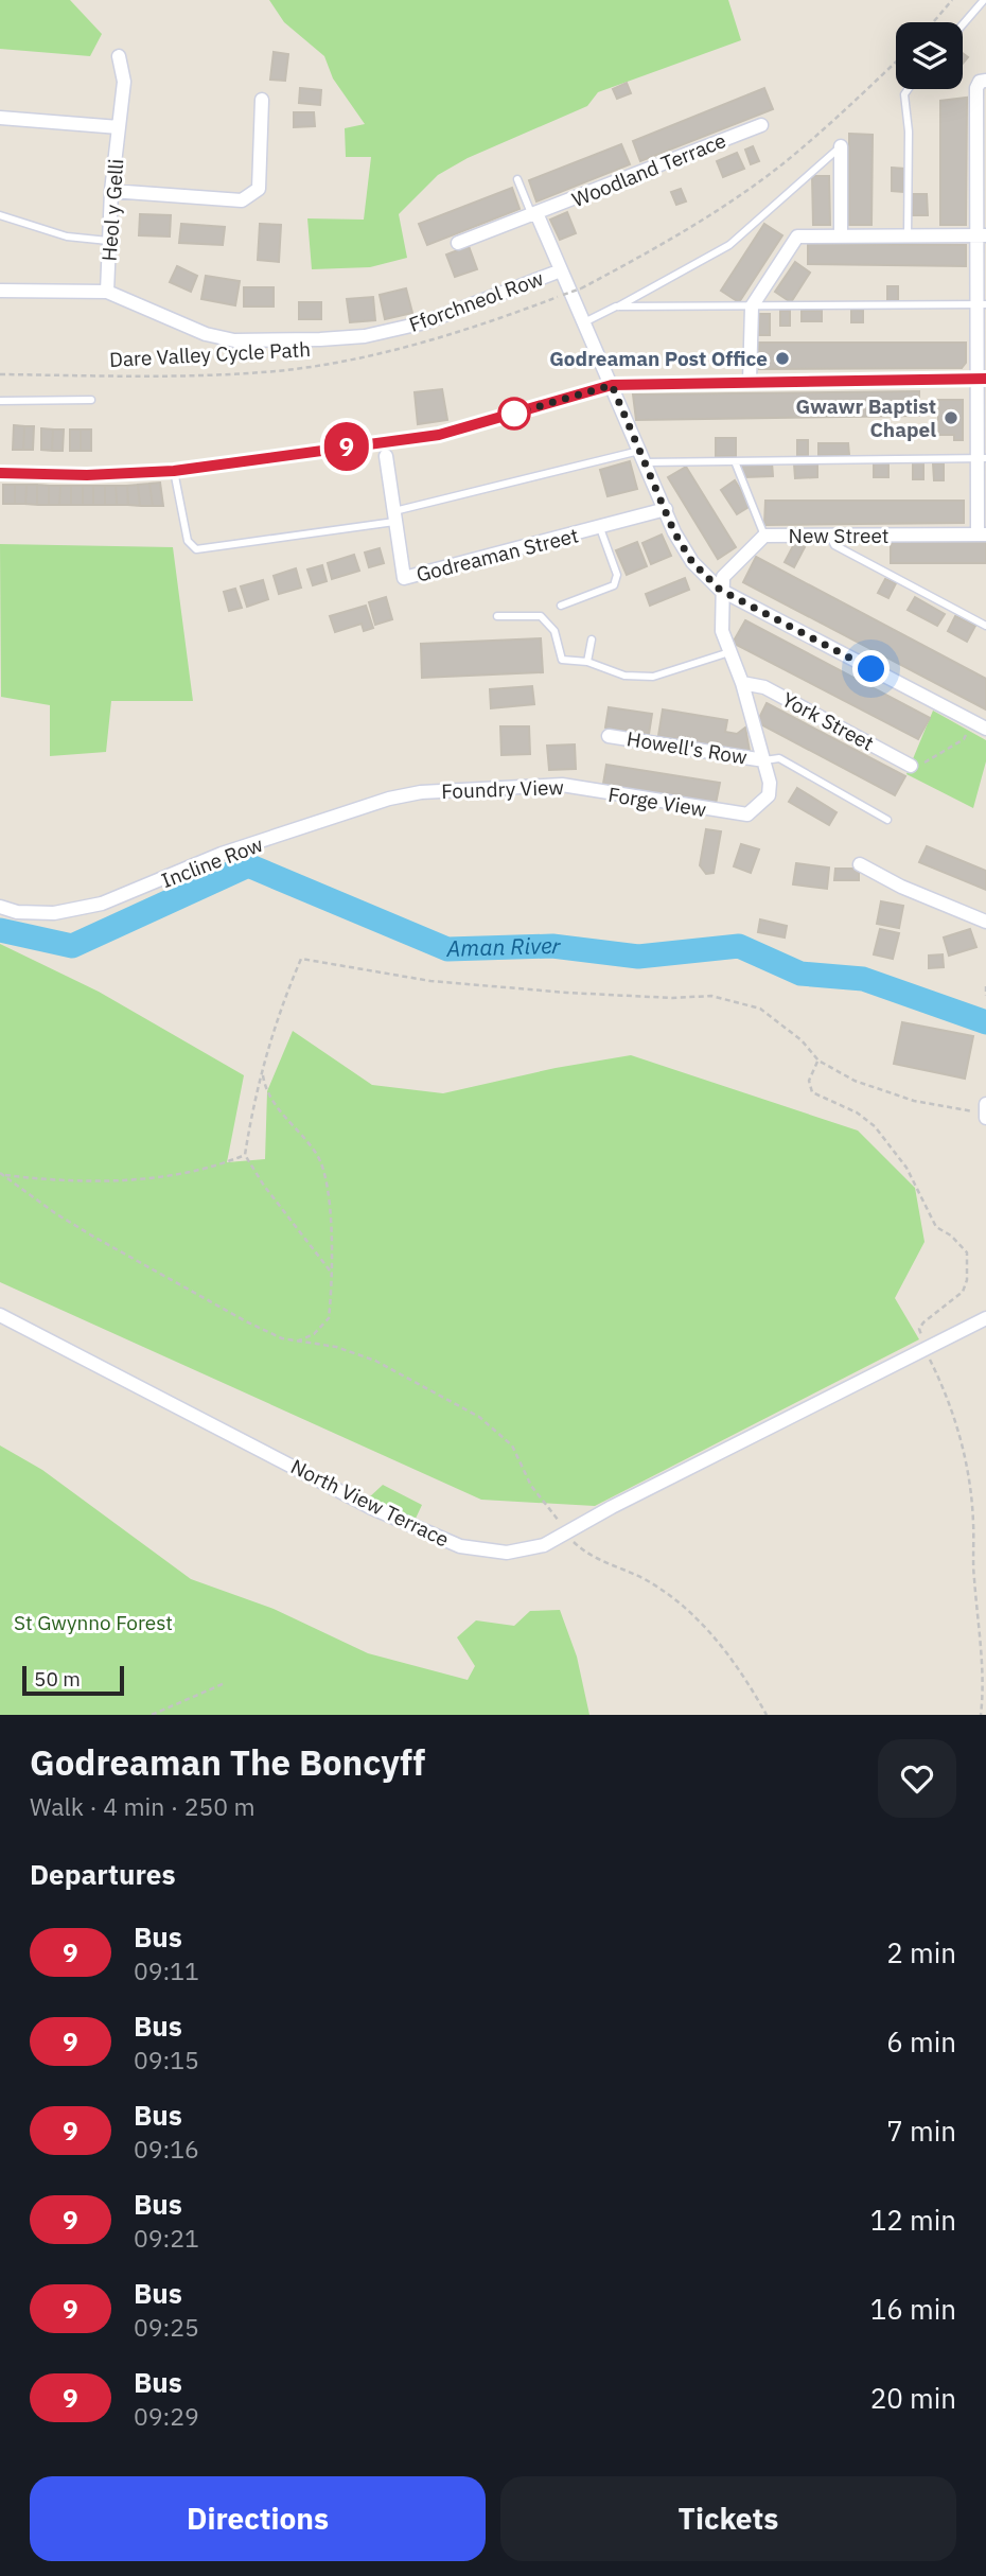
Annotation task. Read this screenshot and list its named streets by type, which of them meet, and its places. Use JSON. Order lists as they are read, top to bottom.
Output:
{
  "streets": {
    "street": [
      "Woodland Terrace",
      "Heol y Gelli",
      "Fforchneol Row",
      "New Street",
      "Godreaman Street",
      "York Street",
      "Howell's Row",
      "Foundry View",
      "Forge View",
      "Incline Row",
      "North View Terrace"
    ],
    "path": ["Dare Valley Cycle Path"]
  },
  "crossings": [
    ["Heol y Gelli", "Fforchneol Row"],
    ["Howell's Row", "Forge View"],
    ["Foundry View", "Forge View"],
    ["Foundry View", "Incline Row"]
  ],
  "water": ["Aman River"],
  "parks": ["St Gwynno Forest"],
  "places": ["Godreaman Post Office", "Gwawr Baptist Chapel"],
  "lines": ["bus line 9"],
  "scale_bar": "50 m",
  "page": {
    "on_map": "9",
    "scale": "50 m",
    "heading": [
      ["Godreaman The Boncyff", "Walk · 4 min · 250 m"],
      "Departures"
    ],
    "list": [
      {
        "mark": "9",
        "name": "Bus",
        "note": "09:11",
        "value": "2 min"
      },
      {
        "mark": "9",
        "name": "Bus",
        "note": "09:15",
        "value": "6 min"
      },
      {
        "mark": "9",
        "name": "Bus",
        "note": "09:16",
        "value": "7 min"
      },
      {
        "mark": "9",
        "name": "Bus",
        "note": "09:21",
        "value": "12 min"
      },
      {
        "mark": "9",
        "name": "Bus",
        "note": "09:25",
        "value": "16 min"
      },
      {
        "mark": "9",
        "name": "Bus",
        "note": "09:29",
        "value": "20 min"
      }
    ],
    "buttons": ["Directions", "Tickets"]
  }
}
